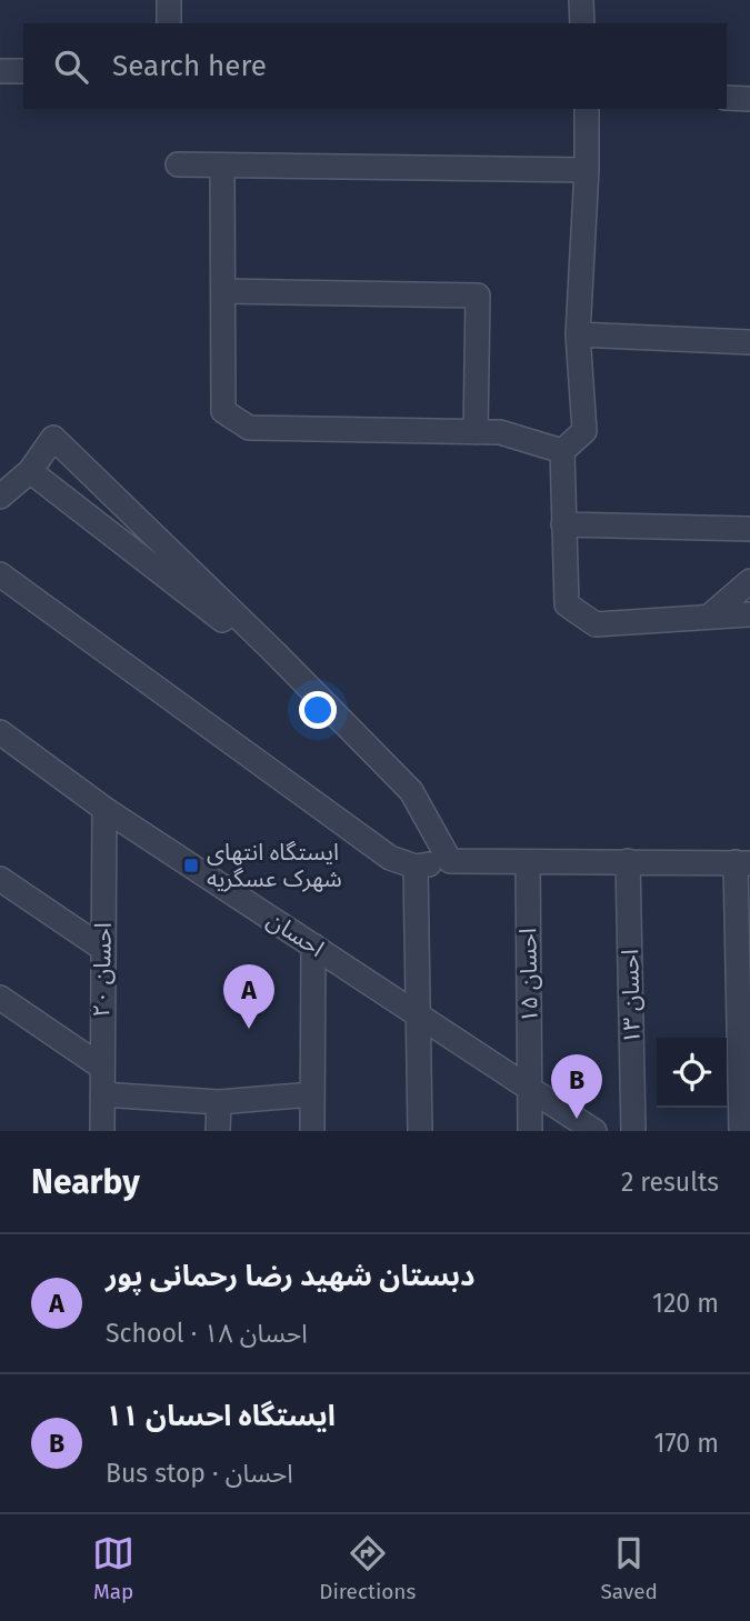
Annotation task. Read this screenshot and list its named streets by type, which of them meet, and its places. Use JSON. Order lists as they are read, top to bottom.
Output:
{
  "streets": {
    "street": [
      "احسان",
      "احسان ۲۰",
      "احسان ۱۵",
      "احسان ۱۳"
    ]
  },
  "crossings": [
    ["احسان", "احسان ۲۰"],
    ["احسان", "احسان ۱۵"]
  ],
  "places": {
    "transit": ["ایستگاه انتهای شهرک عسگریه"]
  },
  "page": {
    "search": "Search here",
    "pins": ["A", "B"],
    "heading": ["Nearby", "2 results"],
    "list": [
      {
        "mark": "A",
        "name": "دبستان شهید رضا رحمانی پور",
        "note": "School · احسان ۱۸",
        "value": "120 m"
      },
      {
        "mark": "B",
        "name": "ایستگاه احسان ۱۱",
        "note": "Bus stop · احسان",
        "value": "170 m"
      }
    ],
    "nav": ["Map", "Directions", "Saved"]
  }
}
